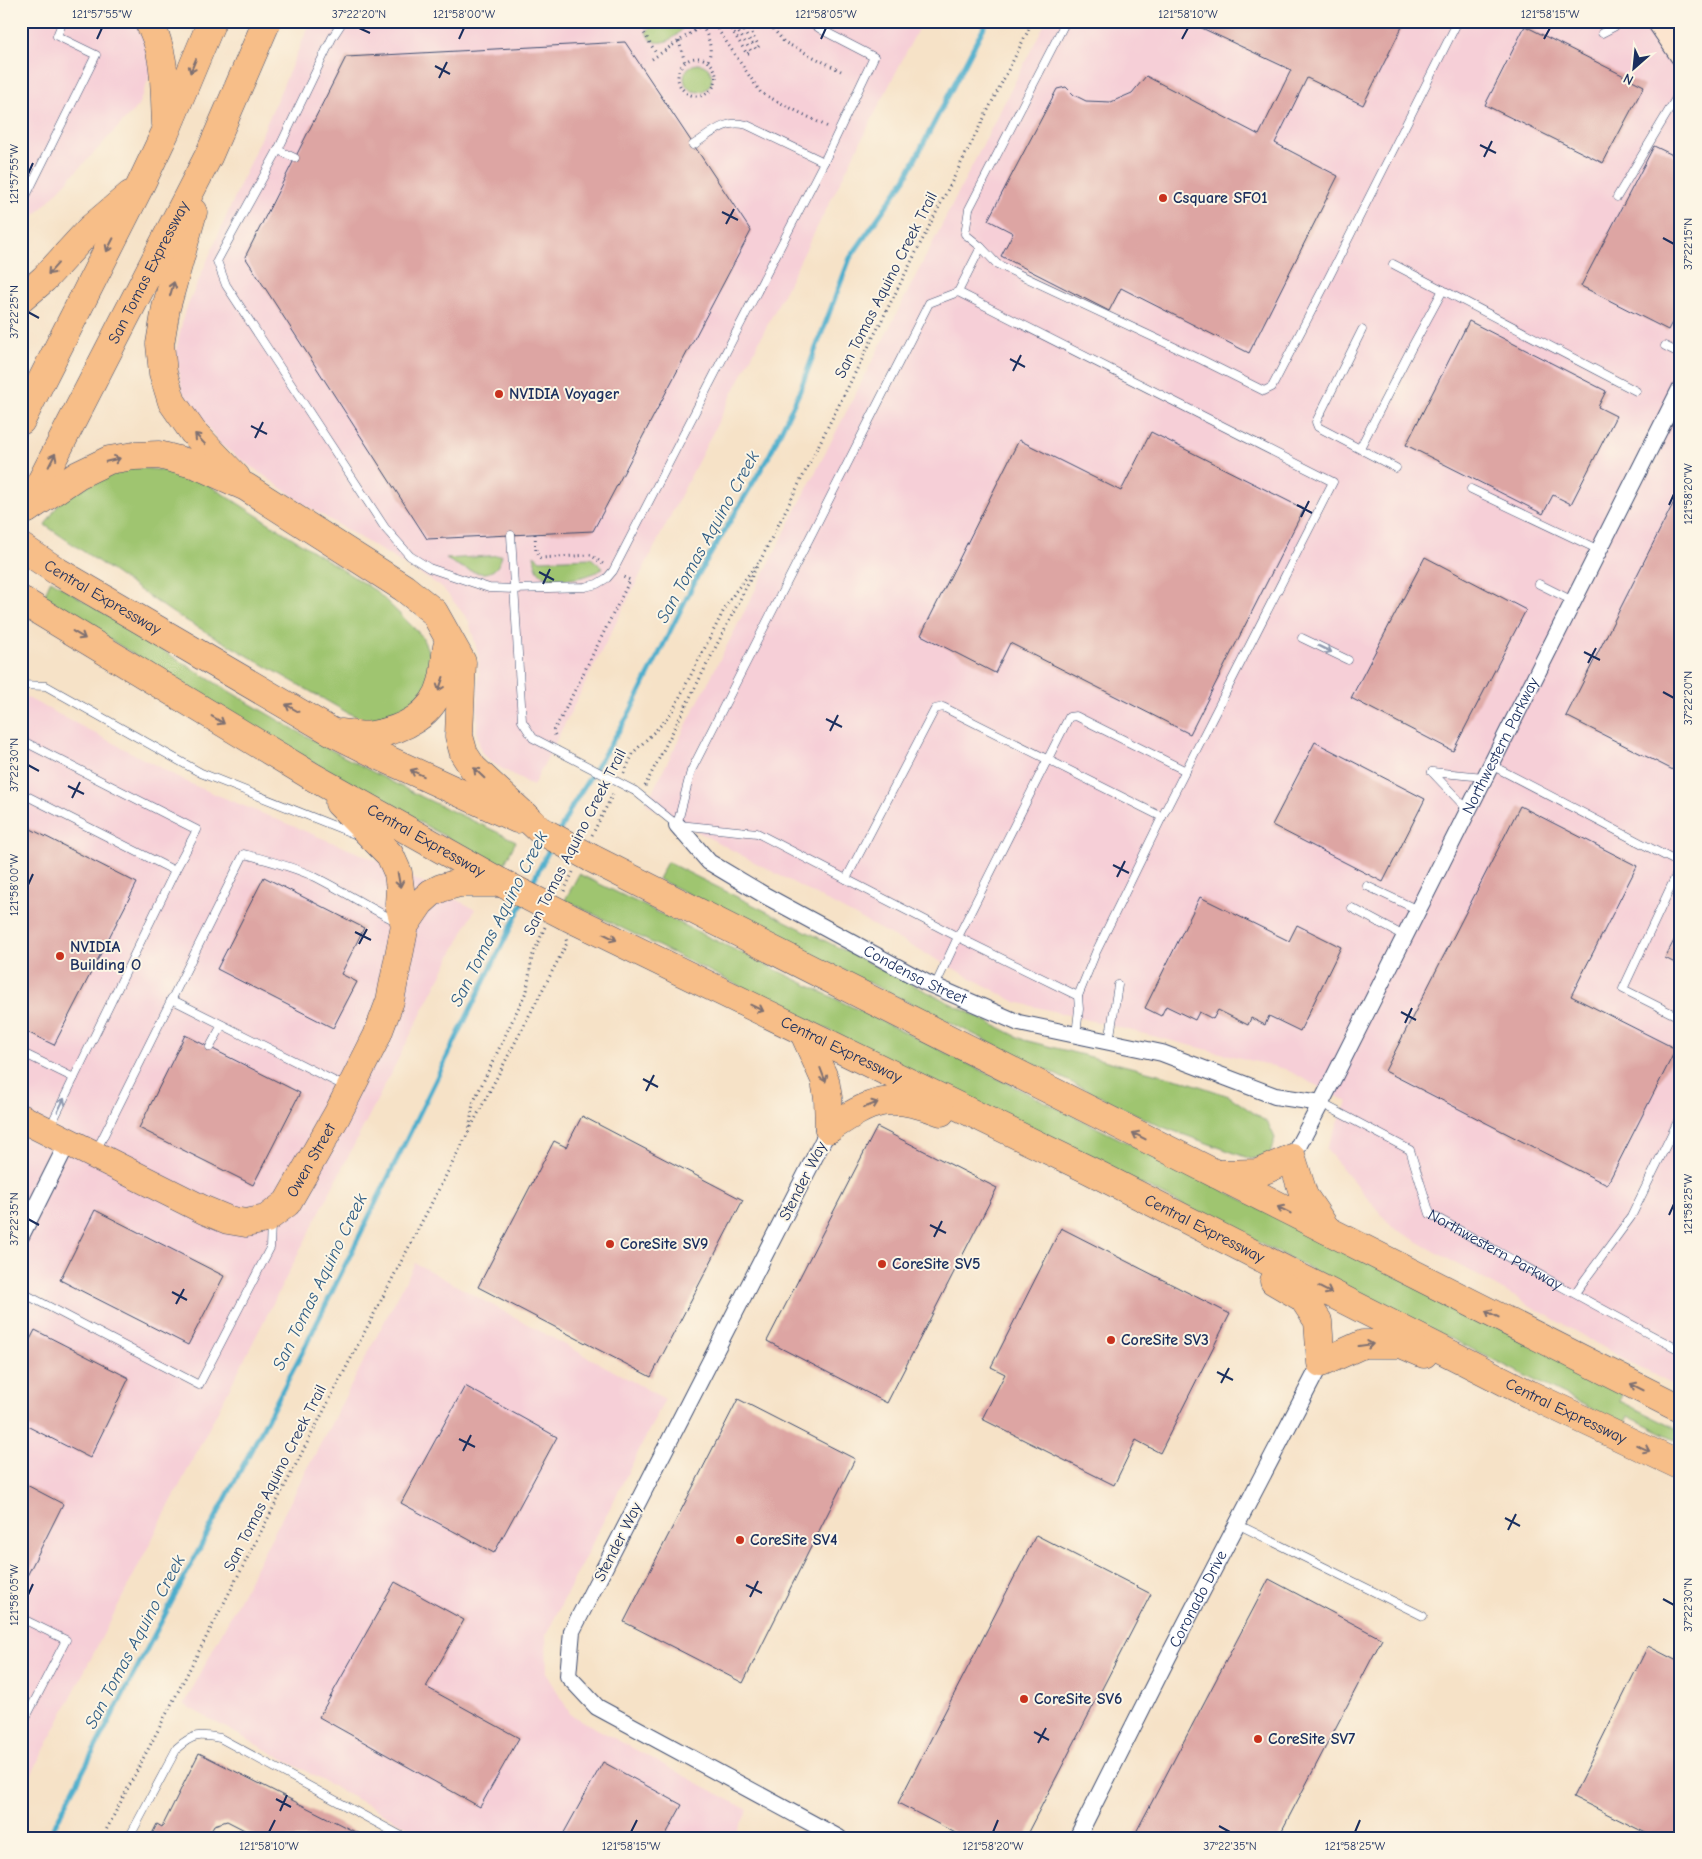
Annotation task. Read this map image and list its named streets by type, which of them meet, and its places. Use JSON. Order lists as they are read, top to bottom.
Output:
{
  "streets": {
    "highway": ["San Tomas Expressway", "Central Expressway", "Owen Street"],
    "street": [
      "Northwestern Parkway",
      "Condensa Street",
      "Stender Way",
      "Coronado Drive"
    ],
    "path": ["San Tomas Aquino Creek Trail"]
  },
  "crossings": [
    ["San Tomas Aquino Creek Trail", "Central Expressway"],
    ["San Tomas Aquino Creek Trail", "Condensa Street"],
    ["Northwestern Parkway", "Condensa Street"]
  ],
  "water": ["San Tomas Aquino Creek"],
  "places": [
    "Csquare SFO1",
    "NVIDIA Voyager",
    "NVIDIA Building O",
    "CoreSite SV9",
    "CoreSite SV5",
    "CoreSite SV3",
    "CoreSite SV4",
    "CoreSite SV6",
    "CoreSite SV7"
  ],
  "north": "bottom left",
  "coordinates": [
    "121°57'55\"W",
    "37°22'20\"N",
    "121°58'00\"W",
    "121°58'05\"W",
    "121°58'10\"W",
    "121°58'15\"W",
    "37°22'15\"N",
    "37°22'25\"N",
    "121°58'20\"W",
    "37°22'30\"N",
    "121°58'25\"W",
    "37°22'35\"N"
  ]
}
